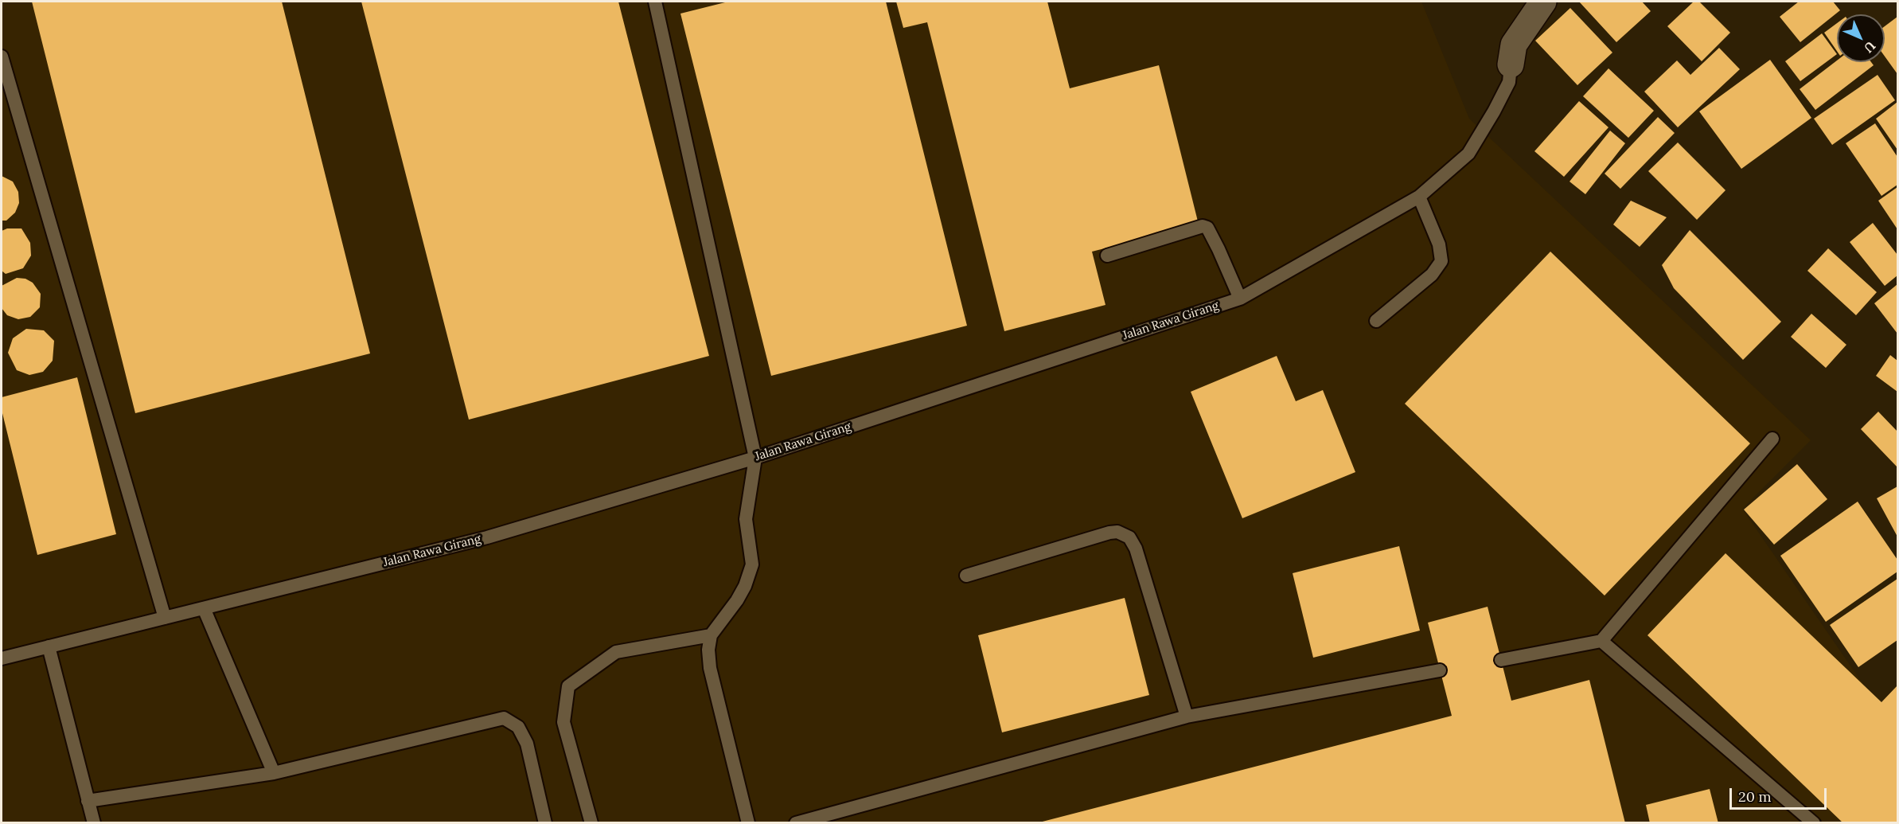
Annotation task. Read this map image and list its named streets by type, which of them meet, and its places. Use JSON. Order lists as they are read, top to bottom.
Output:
{
  "streets": {
    "lane": ["Jalan Rawa Girang"]
  },
  "scale_bar": "20 m",
  "north": "bottom right"
}
